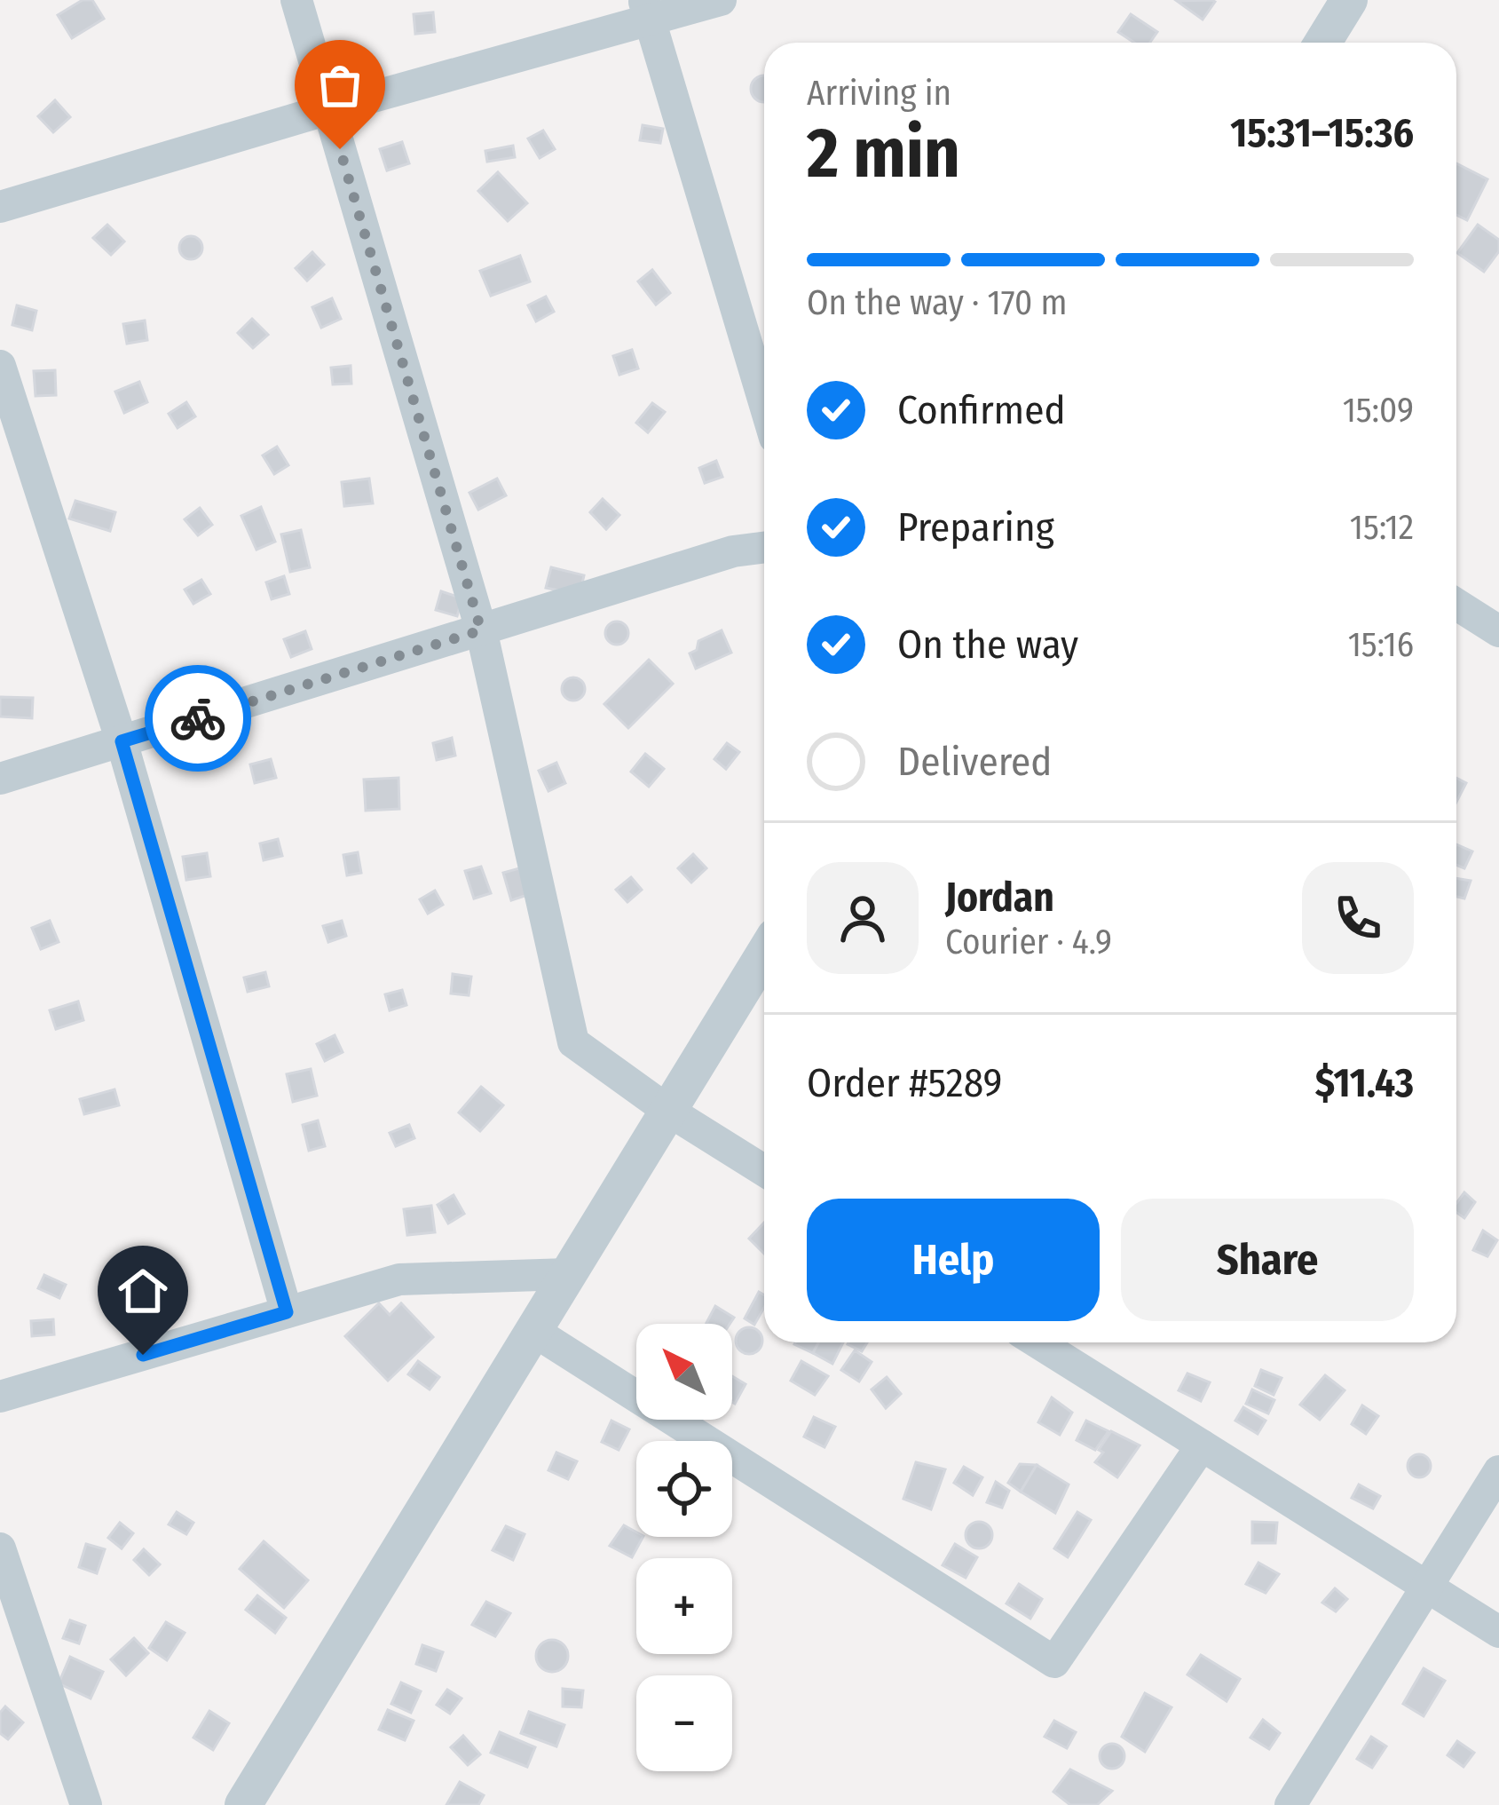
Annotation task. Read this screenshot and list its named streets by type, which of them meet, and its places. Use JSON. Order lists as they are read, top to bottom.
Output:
{
  "north": "top left",
  "page": {
    "heading": ["2 min", "Arriving in", "15:31–15:36"],
    "panel": [
      "Jordan",
      "Courier · 4.9",
      "Order #5289",
      "$11.43"
    ],
    "bar": "On the way · 170 m",
    "list": [
      ["Confirmed", "15:09"],
      ["Preparing", "15:12"],
      ["On the way", "15:16"],
      "Delivered"
    ],
    "buttons": ["Help", "Share"],
    "map_buttons": ["+", "−"]
  }
}
